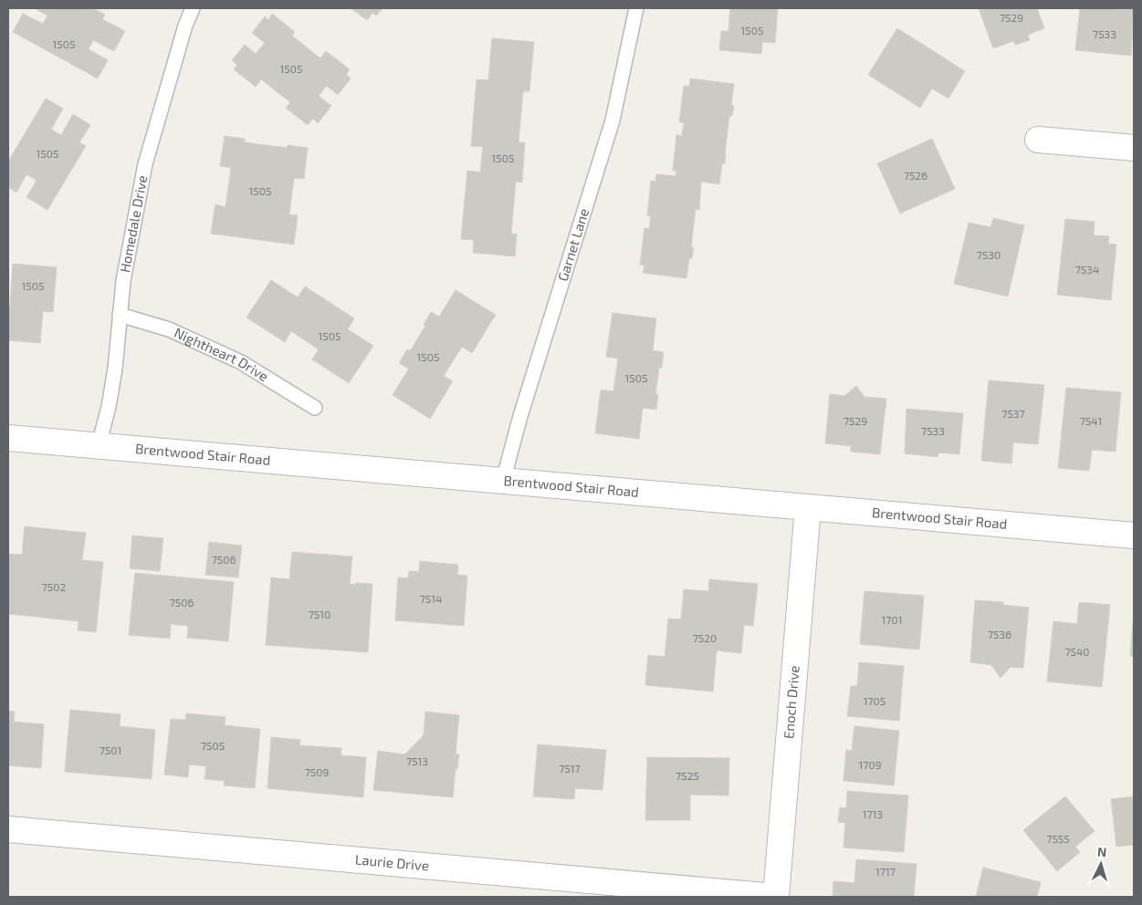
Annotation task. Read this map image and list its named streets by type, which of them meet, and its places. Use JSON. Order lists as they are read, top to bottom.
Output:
{
  "streets": {
    "street": ["Brentwood Stair Road", "Enoch Drive", "Laurie Drive"],
    "lane": ["Homedale Drive", "Garnet Lane", "Nightheart Drive"]
  },
  "crossings": [
    ["Homedale Drive", "Nightheart Drive"],
    ["Homedale Drive", "Brentwood Stair Road"],
    ["Garnet Lane", "Brentwood Stair Road"],
    ["Brentwood Stair Road", "Enoch Drive"],
    ["Enoch Drive", "Laurie Drive"]
  ],
  "house_numbers": [
    "7529",
    "1505",
    "7533",
    "1505",
    "1505",
    "1505",
    "1505",
    "7526",
    "1505",
    "7530",
    "7534",
    "1505",
    "1505",
    "1505",
    "1505",
    "7537",
    "7529",
    "7541",
    "7533",
    "7506",
    "7502",
    "7514",
    "7506",
    "7510",
    "1701",
    "7536",
    "7520",
    "7540",
    "1705",
    "7505",
    "7501",
    "7513",
    "1709",
    "7517",
    "7509",
    "7525",
    "1713",
    "7555",
    "1717"
  ],
  "north": "top"
}
